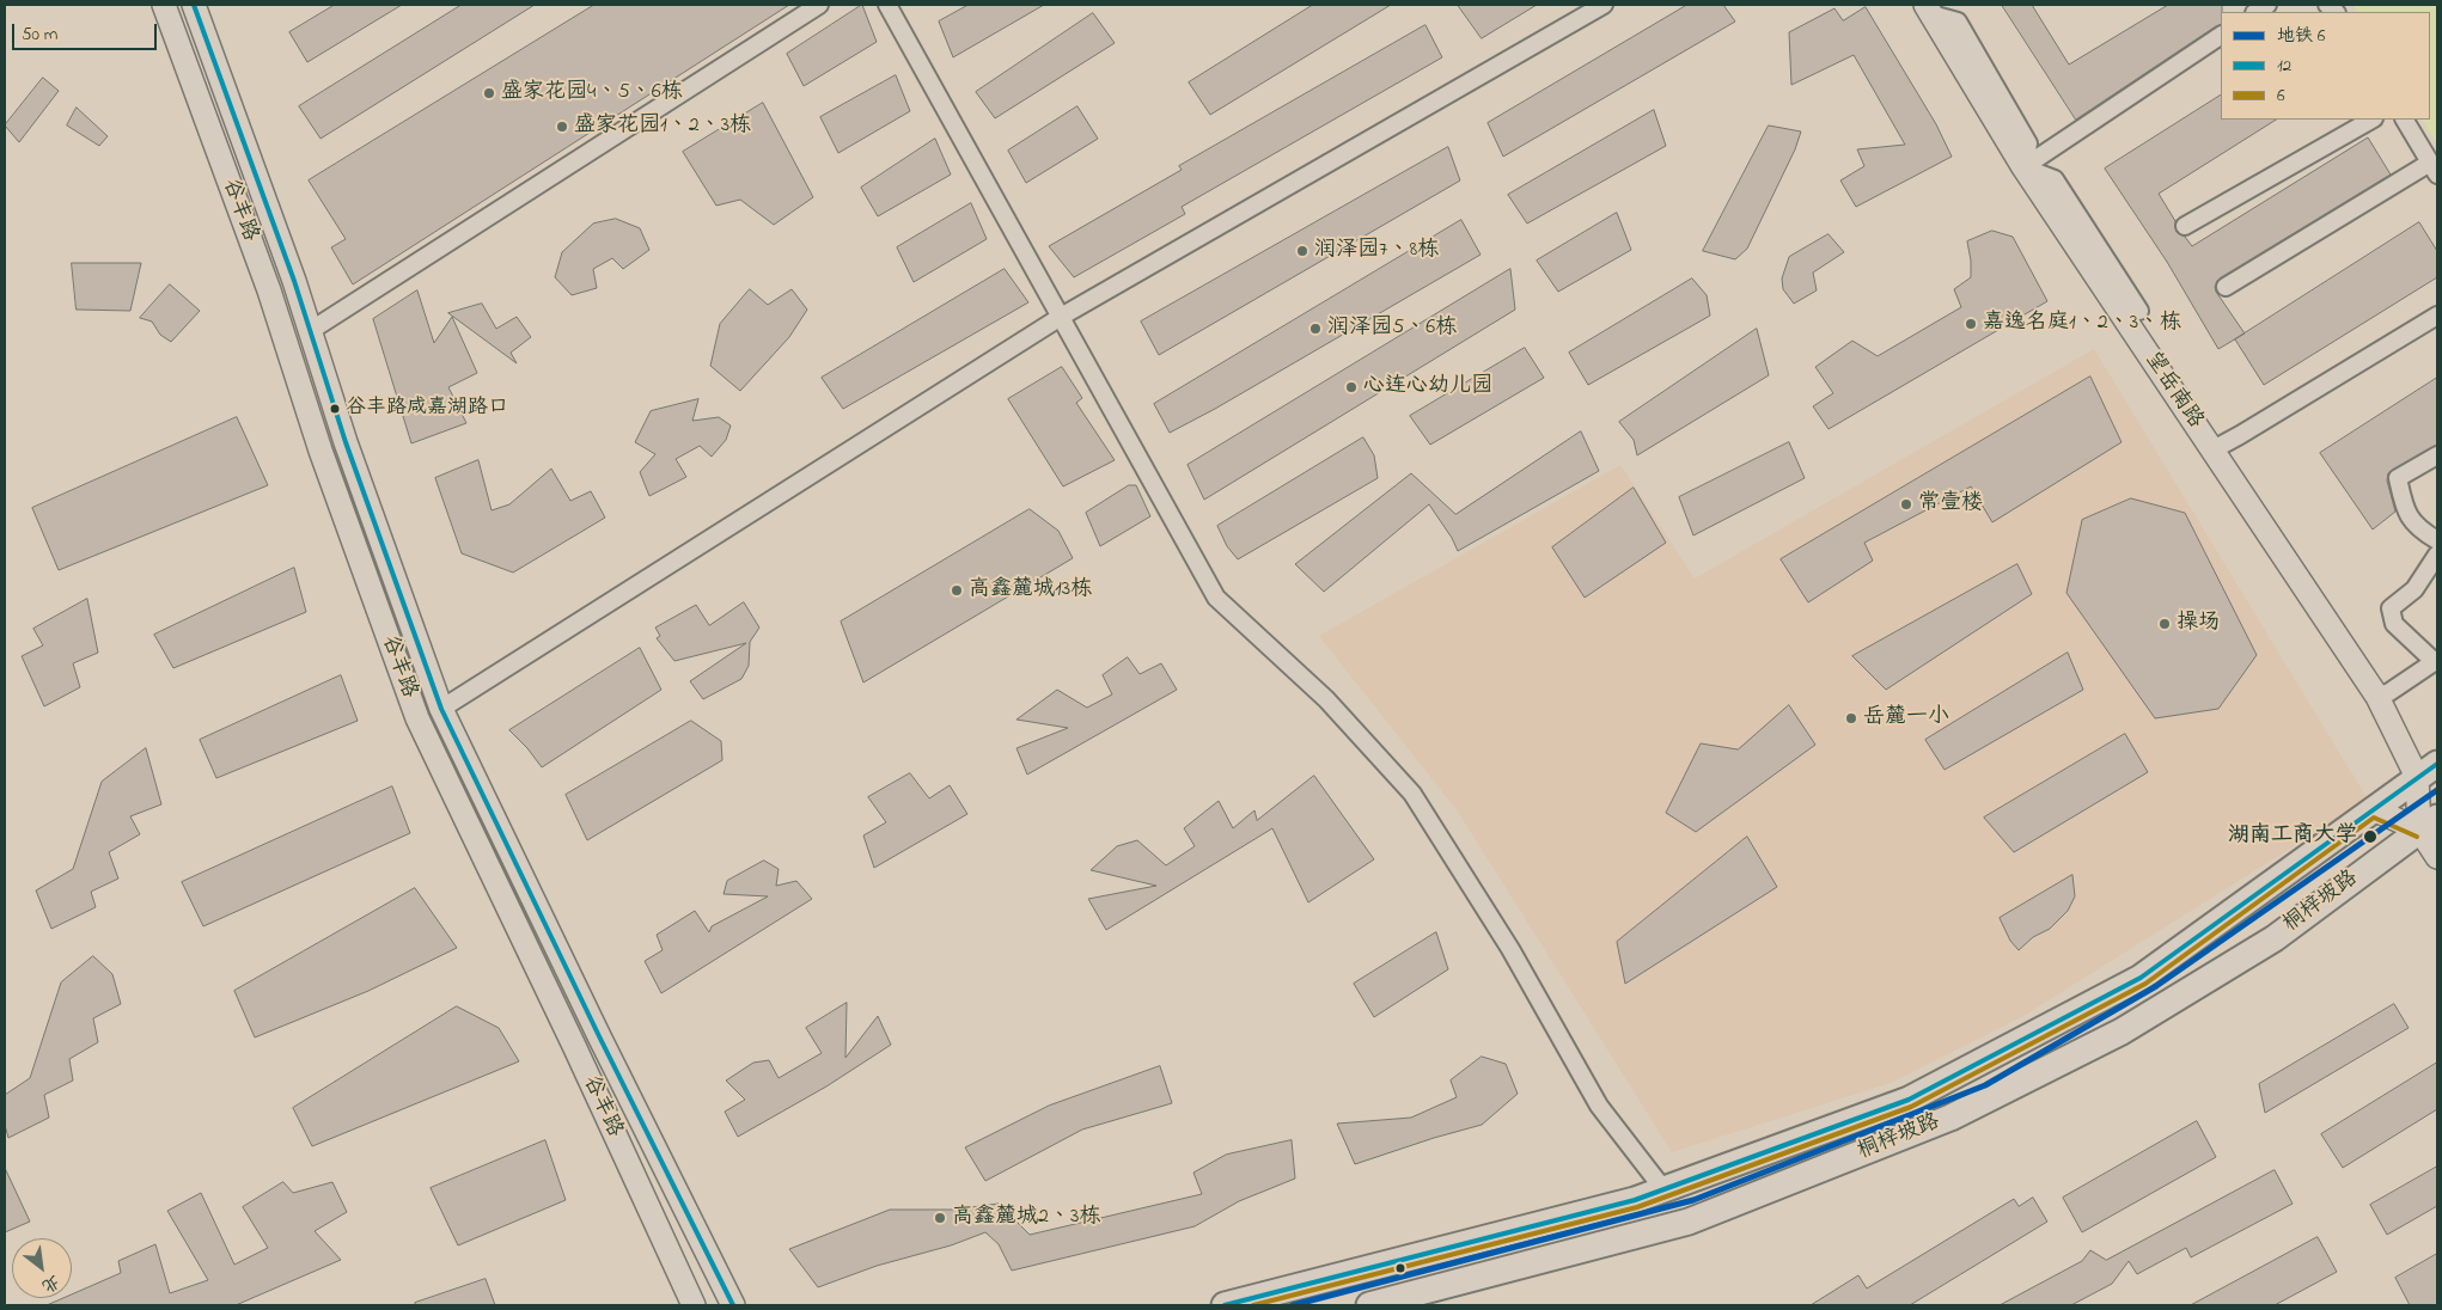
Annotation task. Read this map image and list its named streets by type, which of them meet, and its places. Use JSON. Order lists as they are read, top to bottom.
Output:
{
  "streets": {
    "main road": ["桐梓坡路"],
    "street": ["谷丰路", "望岳南路"]
  },
  "crossings": [
    ["望岳南路", "桐梓坡路"]
  ],
  "places": [
    "盛家花园4、5、6栋",
    "盛家花园1、2、3栋",
    "润泽园7、8栋",
    "嘉逸名庭1、2、3、栋",
    "润泽园5、6栋",
    "心连心幼儿园",
    "谷丰路咸嘉湖路口",
    "常壹楼",
    "高鑫麓城13栋",
    "操场",
    "岳麓一小",
    "湖南工商大学",
    "高鑫麓城2、3栋"
  ],
  "lines": ["transit line 12", "metro line 6", "transit line 6"],
  "legend": ["地铁 6", "12", "6"],
  "scale_bar": "50 m",
  "north": "bottom right"
}
